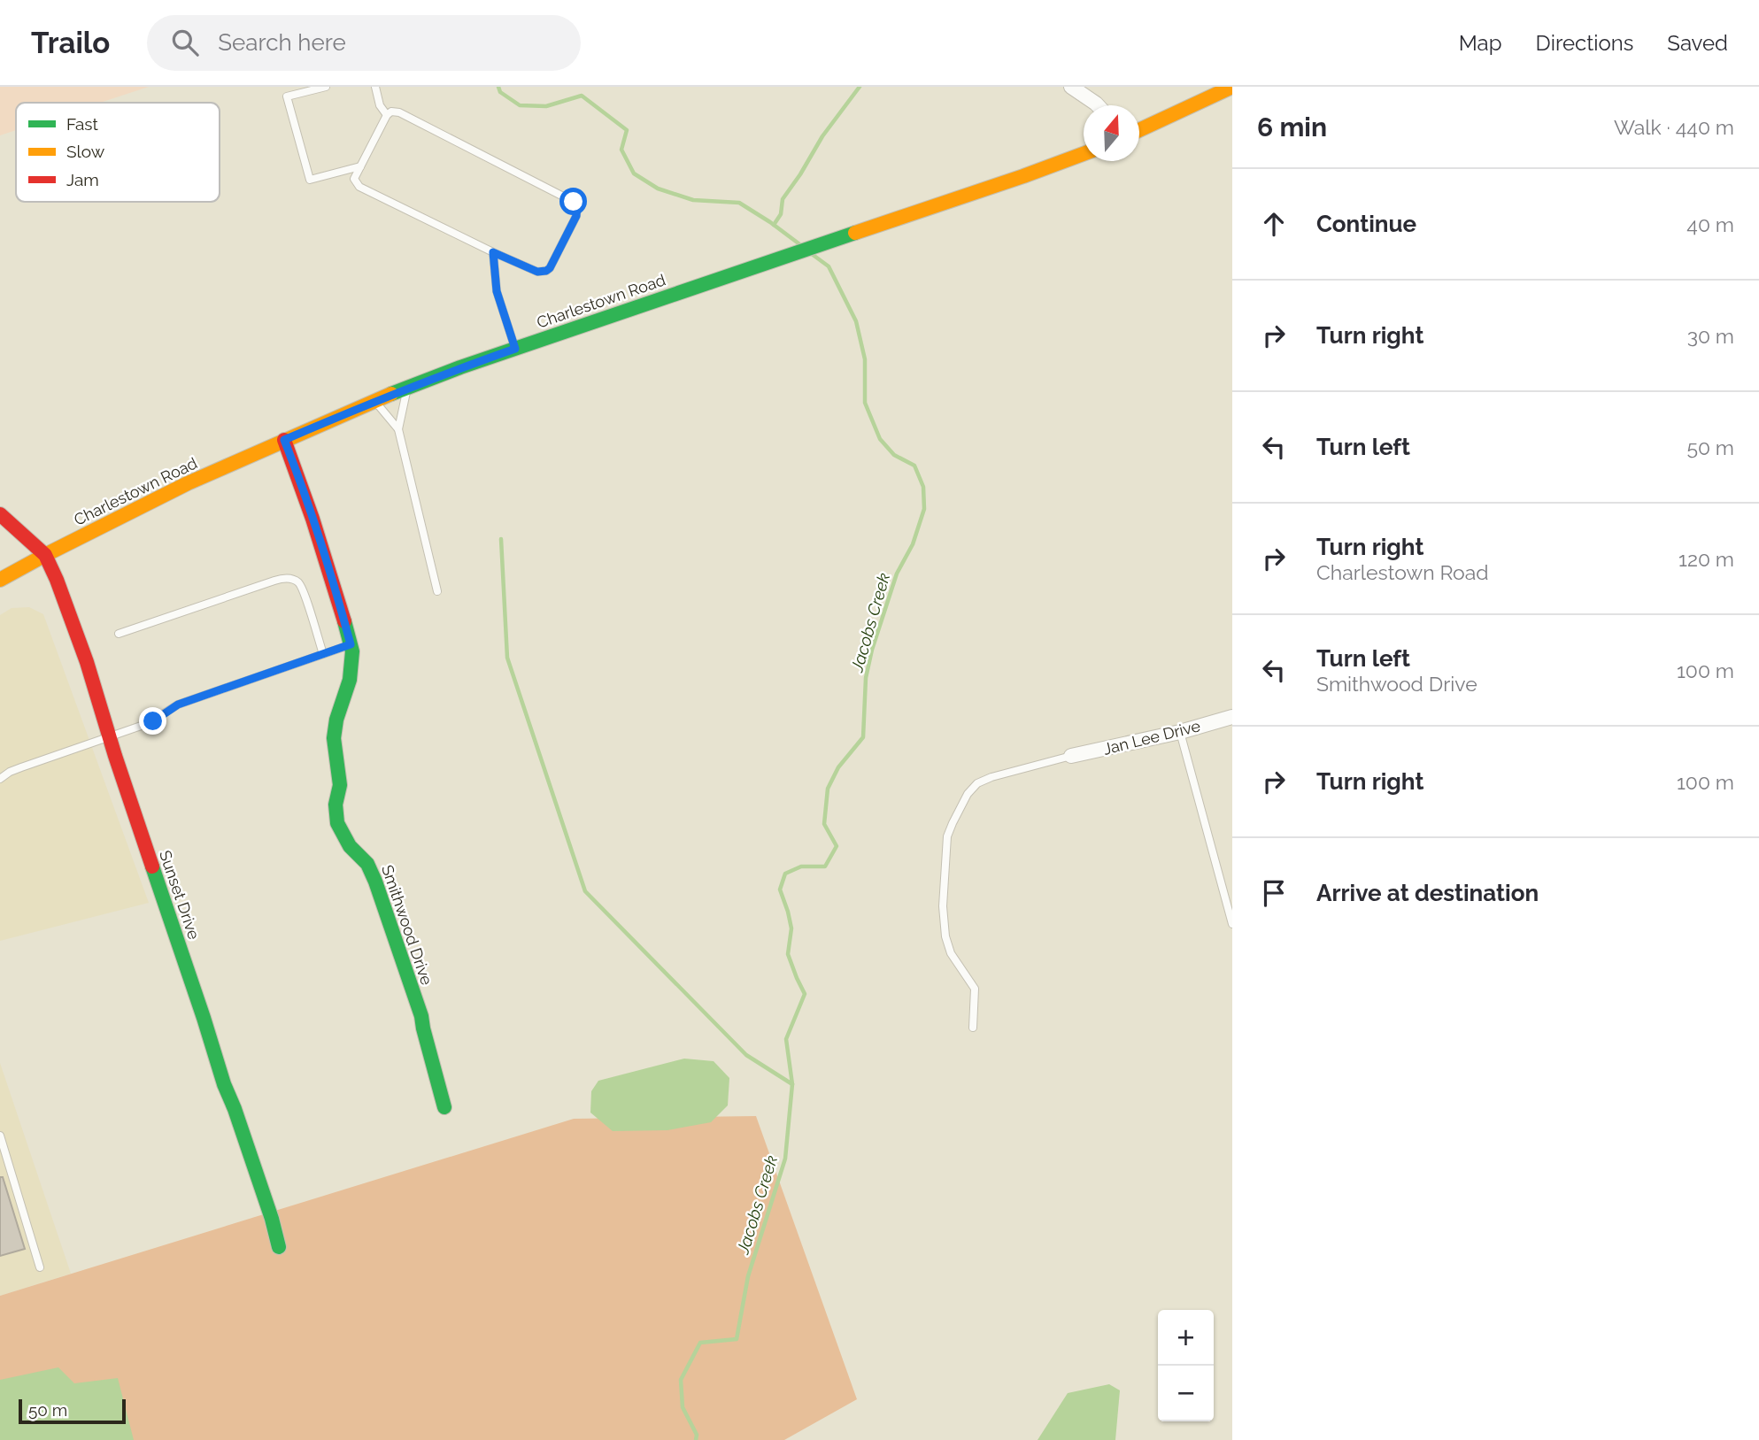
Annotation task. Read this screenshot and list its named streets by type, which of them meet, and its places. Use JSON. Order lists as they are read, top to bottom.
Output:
{
  "streets": {
    "street": [
      "Charlestown Road",
      "Jan Lee Drive",
      "Sunset Drive",
      "Smithwood Drive"
    ]
  },
  "crossings": [
    ["Charlestown Road", "Sunset Drive"],
    ["Charlestown Road", "Smithwood Drive"]
  ],
  "water": ["Jacobs Creek"],
  "legend": ["Fast", "Slow", "Jam"],
  "scale_bar": "50 m",
  "north": "top",
  "page": {
    "header": "Trailo",
    "search": "Search here",
    "nav": ["Map", "Directions", "Saved"],
    "heading": ["6 min", "Walk · 440 m"],
    "list": [
      ["Continue", "40 m"],
      ["Turn right", "30 m"],
      ["Turn left", "50 m"],
      ["Turn right", "Charlestown Road", "120 m"],
      ["Turn left", "Smithwood Drive", "100 m"],
      ["Turn right", "100 m"],
      "Arrive at destination"
    ],
    "map_buttons": ["+", "−"],
    "scale": "50 m"
  }
}
